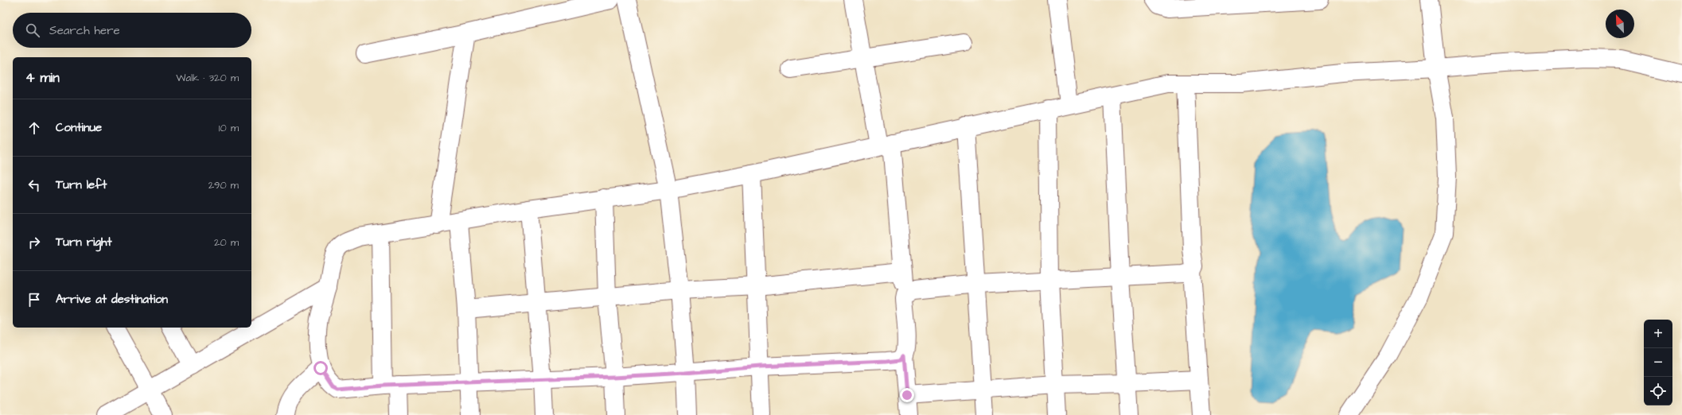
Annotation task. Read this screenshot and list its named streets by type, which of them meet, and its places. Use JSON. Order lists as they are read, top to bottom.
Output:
{
  "north": "top left",
  "page": {
    "search": "Search here",
    "heading": ["4 min", "Walk · 320 m"],
    "list": [
      ["Continue", "10 m"],
      ["Turn left", "290 m"],
      ["Turn right", "20 m"],
      "Arrive at destination"
    ],
    "map_buttons": ["+", "−"]
  }
}
